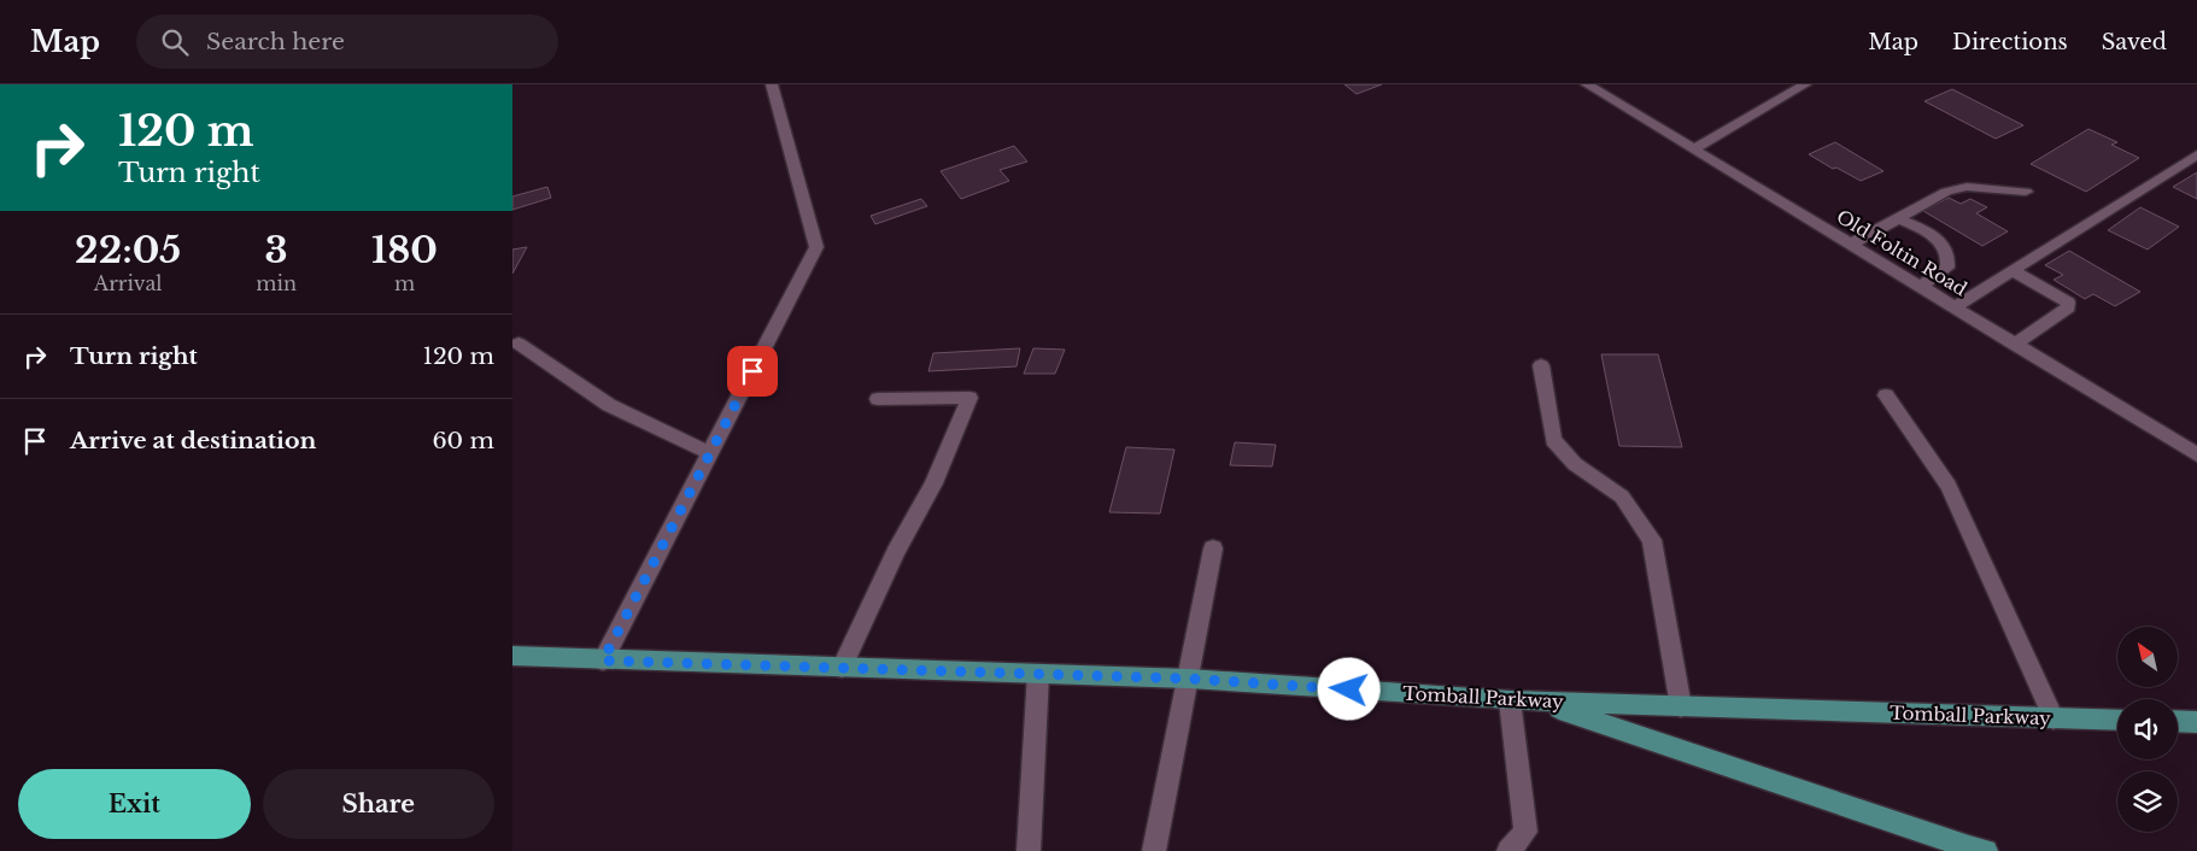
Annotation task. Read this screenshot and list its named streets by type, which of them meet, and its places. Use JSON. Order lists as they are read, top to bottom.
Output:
{
  "streets": {
    "main road": ["Tomball Parkway"],
    "street": ["Old Foltin Road"]
  },
  "north": "top left",
  "page": {
    "header": "Map",
    "search": "Search here",
    "nav": ["Map", "Directions", "Saved"],
    "turn": ["120 m", "Turn right"],
    "eta": [
      "22:05",
      "Arrival",
      "3",
      "min",
      "180",
      "m"
    ],
    "list": [
      {
        "name": "Turn right",
        "value": "120 m"
      },
      {
        "name": "Arrive at destination",
        "value": "60 m"
      }
    ],
    "buttons": ["Exit", "Share"]
  }
}
